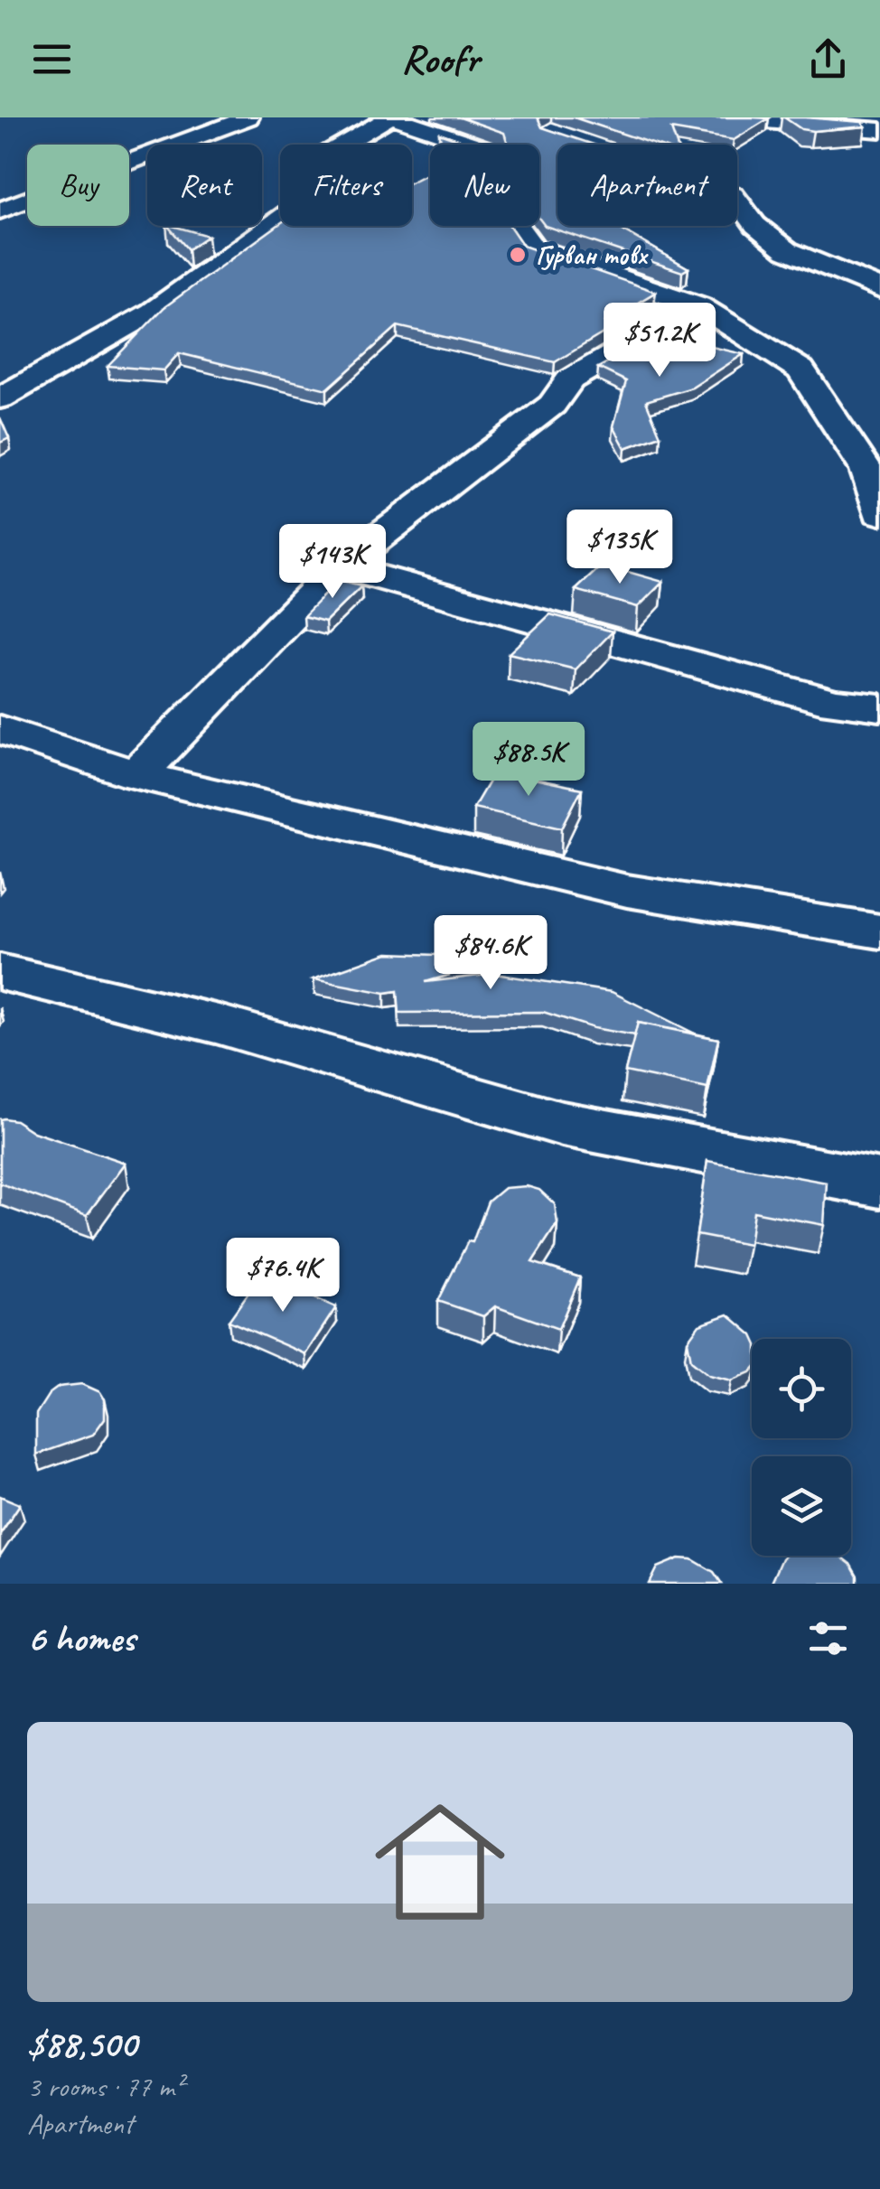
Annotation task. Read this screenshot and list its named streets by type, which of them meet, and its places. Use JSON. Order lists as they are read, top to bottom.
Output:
{
  "places": ["Гурван товх"],
  "page": {
    "header": "Roofr",
    "chip": [
      "Buy",
      "Rent",
      "Filters",
      "New",
      "Apartment"
    ],
    "price": [
      "$51.2K",
      "$135K",
      "$143K",
      "$88.5K",
      "$84.6K",
      "$76.4K"
    ],
    "heading": "6 homes",
    "list": [
      {
        "name": "$88,500",
        "note": "3 rooms · 77 m² · Apartment"
      }
    ]
  }
}
